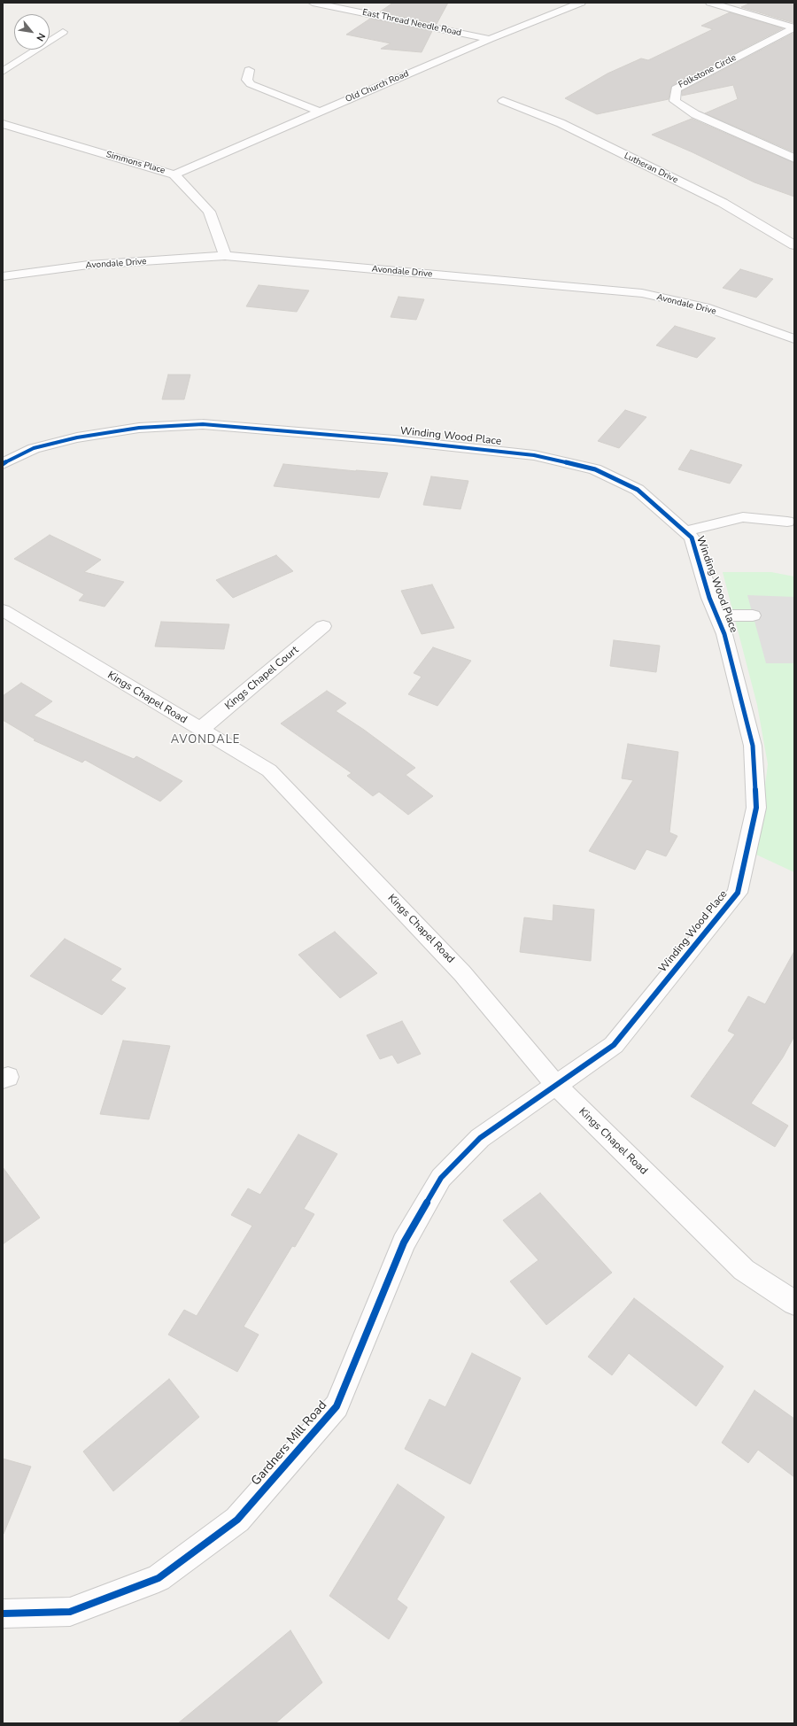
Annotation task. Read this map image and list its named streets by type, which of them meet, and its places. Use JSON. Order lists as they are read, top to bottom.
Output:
{
  "streets": {
    "street": [
      "East Thread Needle Road",
      "Folkstone Circle",
      "Old Church Road",
      "Simmons Place",
      "Lutheran Drive",
      "Avondale Drive",
      "Winding Wood Place",
      "Kings Chapel Court",
      "Kings Chapel Road",
      "Gardners Mill Road"
    ]
  },
  "crossings": [
    ["East Thread Needle Road", "Old Church Road"],
    ["Old Church Road", "Simmons Place"],
    ["Simmons Place", "Avondale Drive"],
    ["Winding Wood Place", "Kings Chapel Road"],
    ["Winding Wood Place", "Gardners Mill Road"],
    ["Kings Chapel Court", "Kings Chapel Road"],
    ["Kings Chapel Road", "Gardners Mill Road"]
  ],
  "districts": ["AVONDALE"],
  "north": "bottom right"
}
